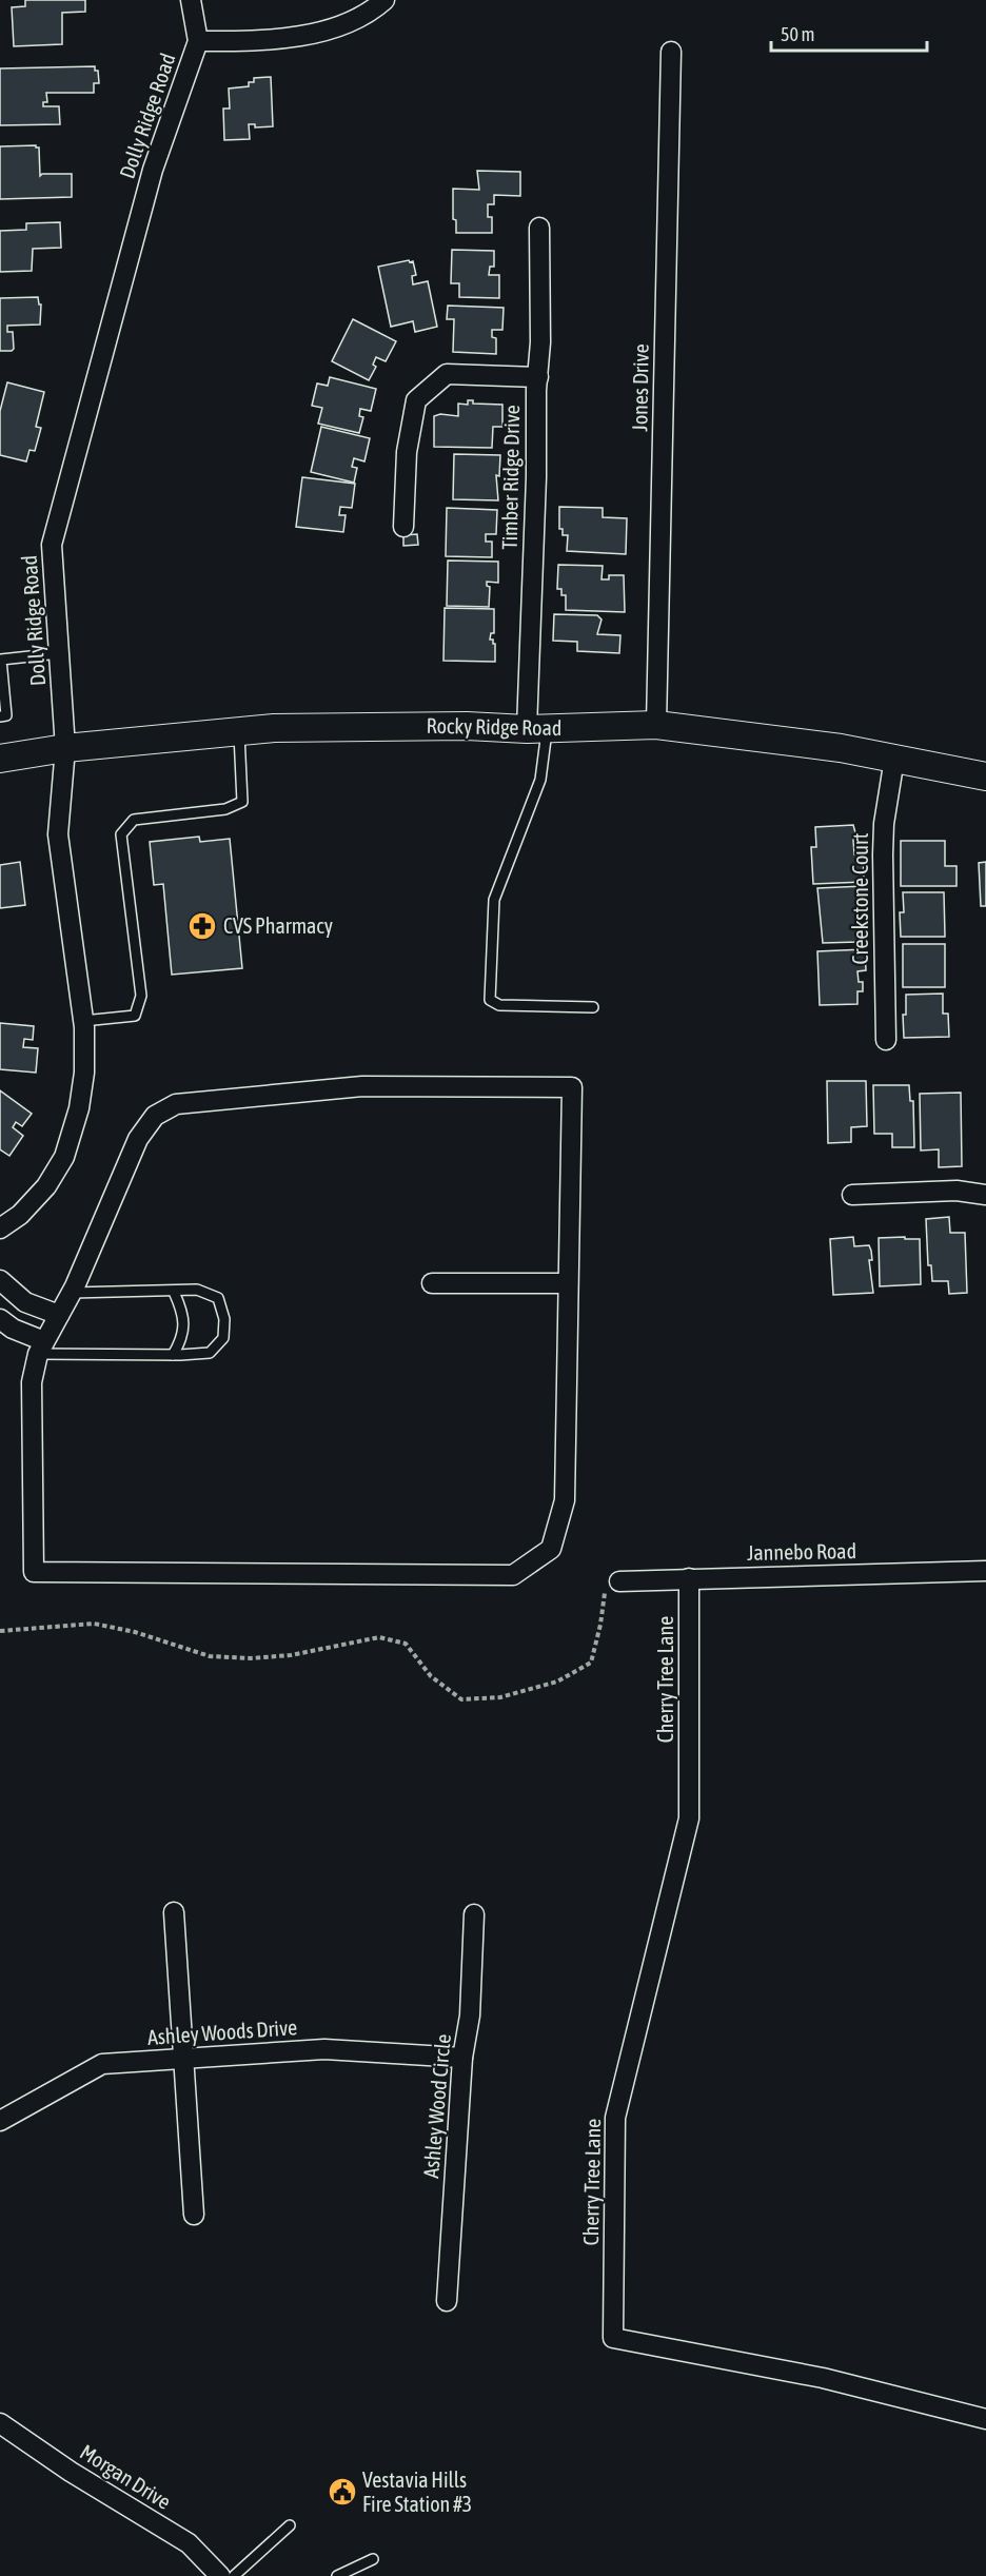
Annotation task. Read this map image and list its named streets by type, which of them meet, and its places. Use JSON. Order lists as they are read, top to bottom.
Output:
{
  "streets": {
    "main road": ["Rocky Ridge Road"],
    "street": [
      "Dolly Ridge Road",
      "Jones Drive",
      "Timber Ridge Drive",
      "Creekstone Court",
      "Jannebo Road",
      "Cherry Tree Lane",
      "Ashley Woods Drive",
      "Ashley Wood Circle",
      "Morgan Drive"
    ]
  },
  "crossings": [
    ["Dolly Ridge Road", "Rocky Ridge Road"],
    ["Jones Drive", "Rocky Ridge Road"],
    ["Timber Ridge Drive", "Rocky Ridge Road"],
    ["Rocky Ridge Road", "Creekstone Court"],
    ["Jannebo Road", "Cherry Tree Lane"],
    ["Ashley Woods Drive", "Ashley Wood Circle"]
  ],
  "places": {
    "pharmacy": ["CVS Pharmacy"],
    "public building": ["Vestavia Hills Fire Station #3"]
  },
  "scale_bar": "50 m"
}
